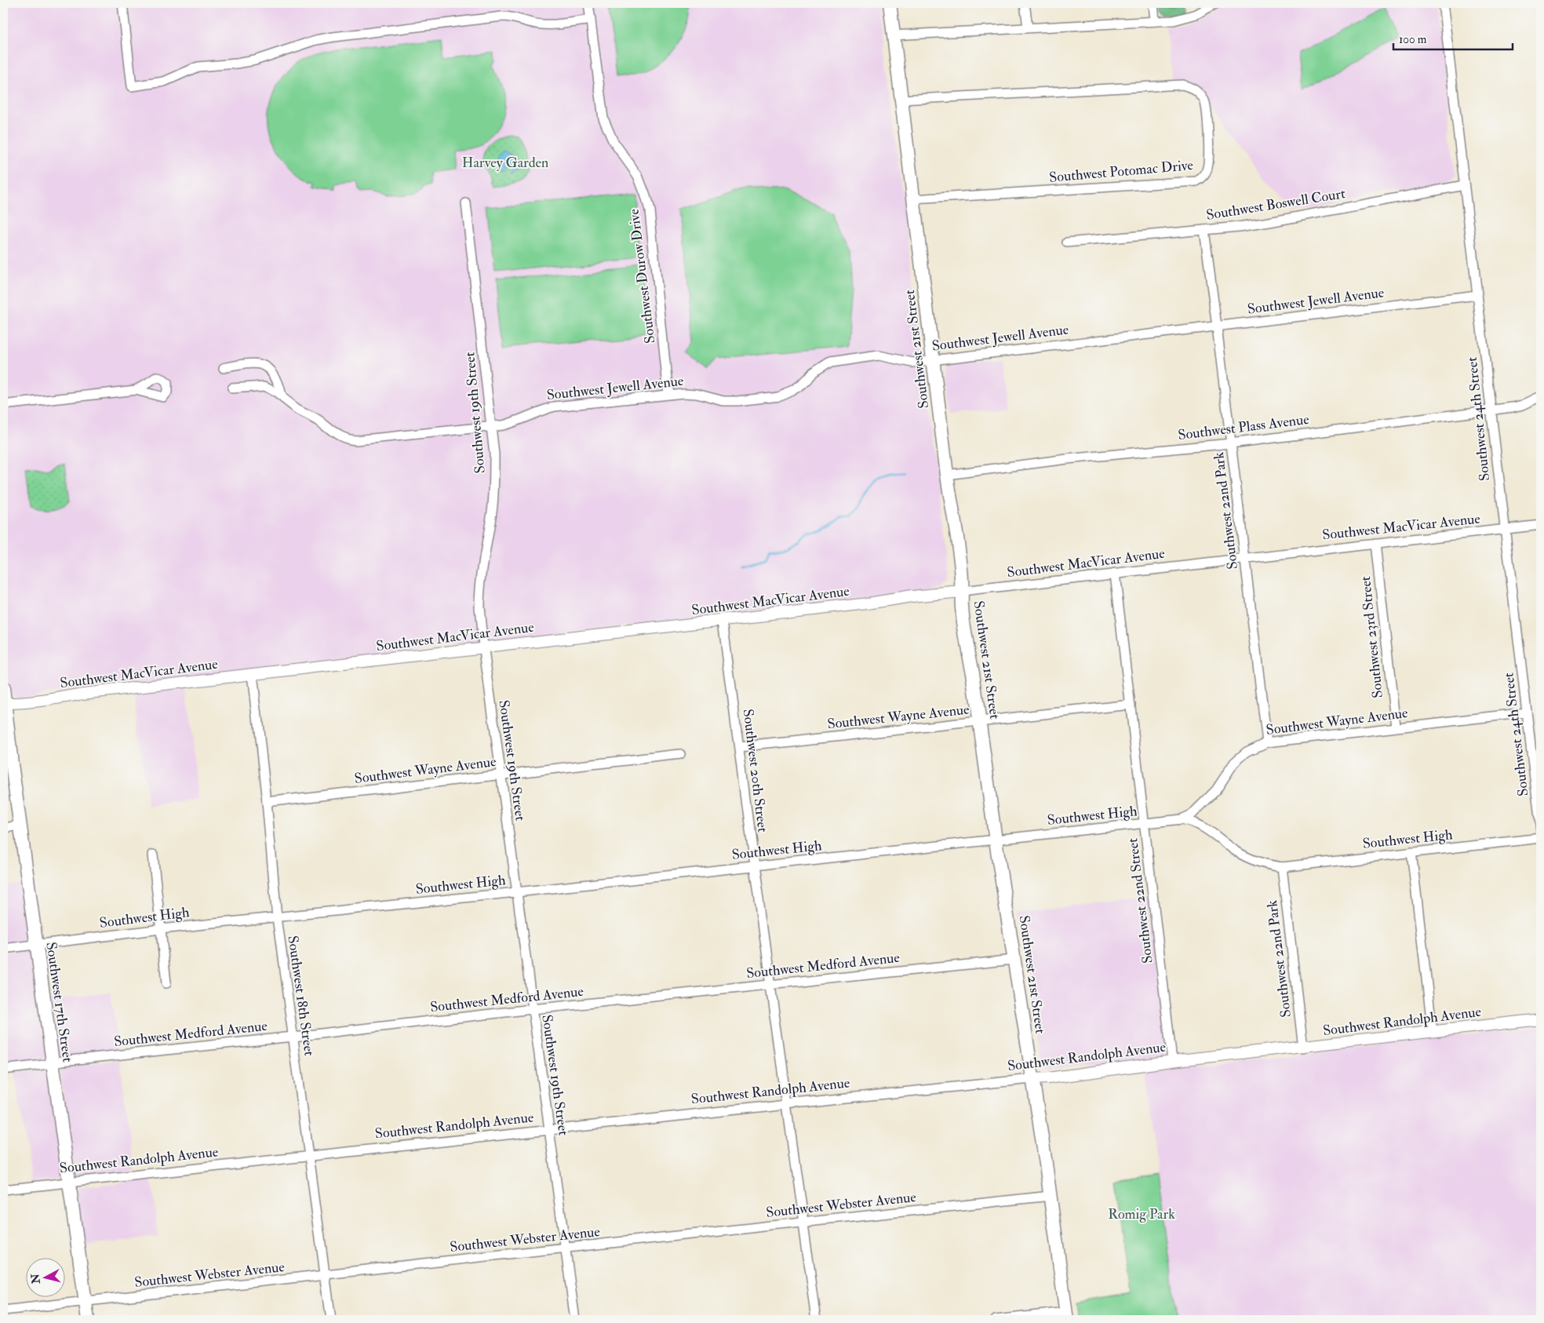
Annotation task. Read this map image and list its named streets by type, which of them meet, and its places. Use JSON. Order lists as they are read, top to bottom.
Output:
{
  "streets": {
    "main road": ["Southwest 21st Street", "Southwest 17th Street"],
    "street": [
      "Southwest Potomac Drive",
      "Southwest Boswell Court",
      "Southwest Durow Drive",
      "Southwest Jewell Avenue",
      "Southwest 19th Street",
      "Southwest 24th Street",
      "Southwest Plass Avenue",
      "Southwest 22nd Park",
      "Southwest MacVicar Avenue",
      "Southwest 23rd Street",
      "Southwest Wayne Avenue",
      "Southwest 20th Street",
      "Southwest High",
      "Southwest 22nd Street",
      "Southwest Medford Avenue",
      "Southwest 18th Street",
      "Southwest Randolph Avenue",
      "Southwest Webster Avenue"
    ]
  },
  "crossings": [
    ["Southwest Potomac Drive", "Southwest 21st Street"],
    ["Southwest Boswell Court", "Southwest 24th Street"],
    ["Southwest Boswell Court", "Southwest 22nd Park"],
    ["Southwest Durow Drive", "Southwest Jewell Avenue"],
    ["Southwest Jewell Avenue", "Southwest 21st Street"],
    ["Southwest Jewell Avenue", "Southwest 19th Street"],
    ["Southwest Jewell Avenue", "Southwest 24th Street"],
    ["Southwest Jewell Avenue", "Southwest 22nd Park"],
    ["Southwest 21st Street", "Southwest Plass Avenue"],
    ["Southwest 21st Street", "Southwest MacVicar Avenue"],
    ["Southwest 21st Street", "Southwest Wayne Avenue"],
    ["Southwest 21st Street", "Southwest High"],
    ["Southwest 21st Street", "Southwest Medford Avenue"],
    ["Southwest 21st Street", "Southwest Randolph Avenue"],
    ["Southwest 21st Street", "Southwest Webster Avenue"],
    ["Southwest 19th Street", "Southwest MacVicar Avenue"],
    ["Southwest 19th Street", "Southwest Wayne Avenue"],
    ["Southwest 19th Street", "Southwest High"],
    ["Southwest 19th Street", "Southwest Medford Avenue"],
    ["Southwest 19th Street", "Southwest Randolph Avenue"],
    ["Southwest 19th Street", "Southwest Webster Avenue"],
    ["Southwest 24th Street", "Southwest Plass Avenue"],
    ["Southwest 24th Street", "Southwest MacVicar Avenue"],
    ["Southwest 24th Street", "Southwest Wayne Avenue"],
    ["Southwest Plass Avenue", "Southwest 22nd Park"],
    ["Southwest 22nd Park", "Southwest MacVicar Avenue"],
    ["Southwest 22nd Park", "Southwest Wayne Avenue"],
    ["Southwest 22nd Park", "Southwest High"],
    ["Southwest 22nd Park", "Southwest Randolph Avenue"],
    ["Southwest MacVicar Avenue", "Southwest 23rd Street"],
    ["Southwest MacVicar Avenue", "Southwest 20th Street"],
    ["Southwest MacVicar Avenue", "Southwest 22nd Street"],
    ["Southwest MacVicar Avenue", "Southwest 18th Street"],
    ["Southwest MacVicar Avenue", "Southwest 17th Street"],
    ["Southwest 23rd Street", "Southwest Wayne Avenue"],
    ["Southwest Wayne Avenue", "Southwest 20th Street"],
    ["Southwest Wayne Avenue", "Southwest High"],
    ["Southwest Wayne Avenue", "Southwest 22nd Street"],
    ["Southwest Wayne Avenue", "Southwest 18th Street"],
    ["Southwest 20th Street", "Southwest High"],
    ["Southwest 20th Street", "Southwest Medford Avenue"],
    ["Southwest 20th Street", "Southwest Randolph Avenue"],
    ["Southwest 20th Street", "Southwest Webster Avenue"],
    ["Southwest High", "Southwest 22nd Street"],
    ["Southwest High", "Southwest 18th Street"],
    ["Southwest High", "Southwest 17th Street"],
    ["Southwest 22nd Street", "Southwest Randolph Avenue"],
    ["Southwest Medford Avenue", "Southwest 18th Street"],
    ["Southwest Medford Avenue", "Southwest 17th Street"],
    ["Southwest 18th Street", "Southwest Randolph Avenue"],
    ["Southwest 18th Street", "Southwest Webster Avenue"],
    ["Southwest 17th Street", "Southwest Randolph Avenue"],
    ["Southwest 17th Street", "Southwest Webster Avenue"]
  ],
  "parks": ["Harvey Garden", "Romig Park"],
  "scale_bar": "100 m",
  "north": "left"
}
